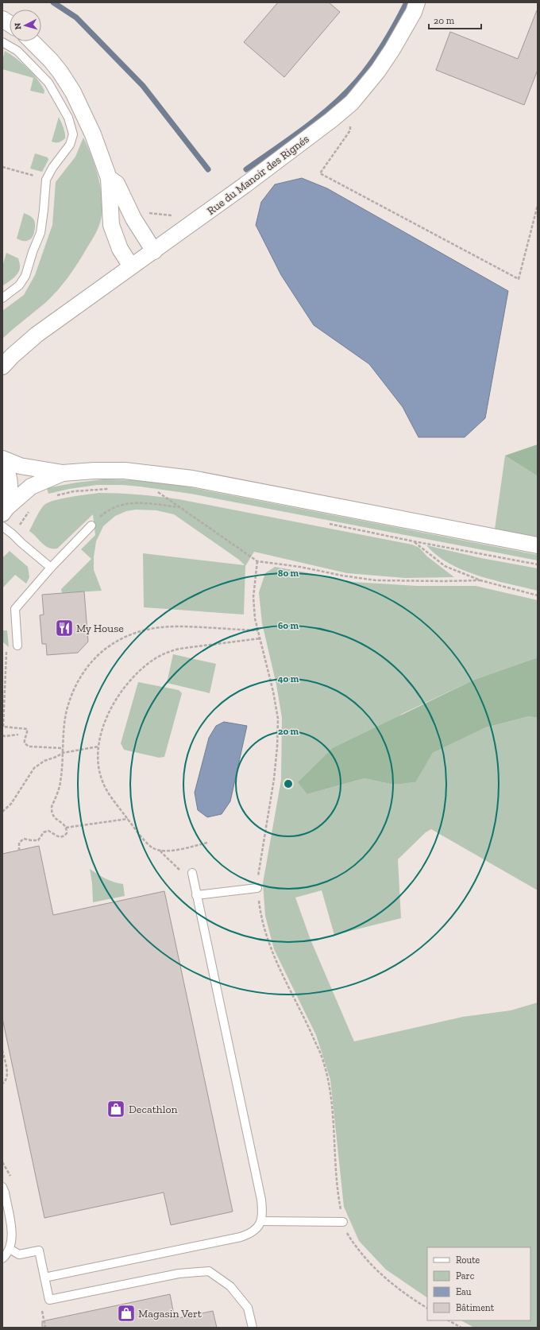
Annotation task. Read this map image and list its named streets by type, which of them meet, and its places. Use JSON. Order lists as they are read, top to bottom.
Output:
{
  "streets": {
    "street": ["Rue du Manoir des Rignés"]
  },
  "places": {
    "restaurant": ["My House"],
    "shop": ["Decathlon", "Magasin Vert"]
  },
  "legend": [
    "Route",
    "Parc",
    "Eau",
    "Bâtiment"
  ],
  "scale_bar": "20 m",
  "north": "left",
  "rings": [
    "80 m",
    "60 m",
    "40 m",
    "20 m"
  ]
}
